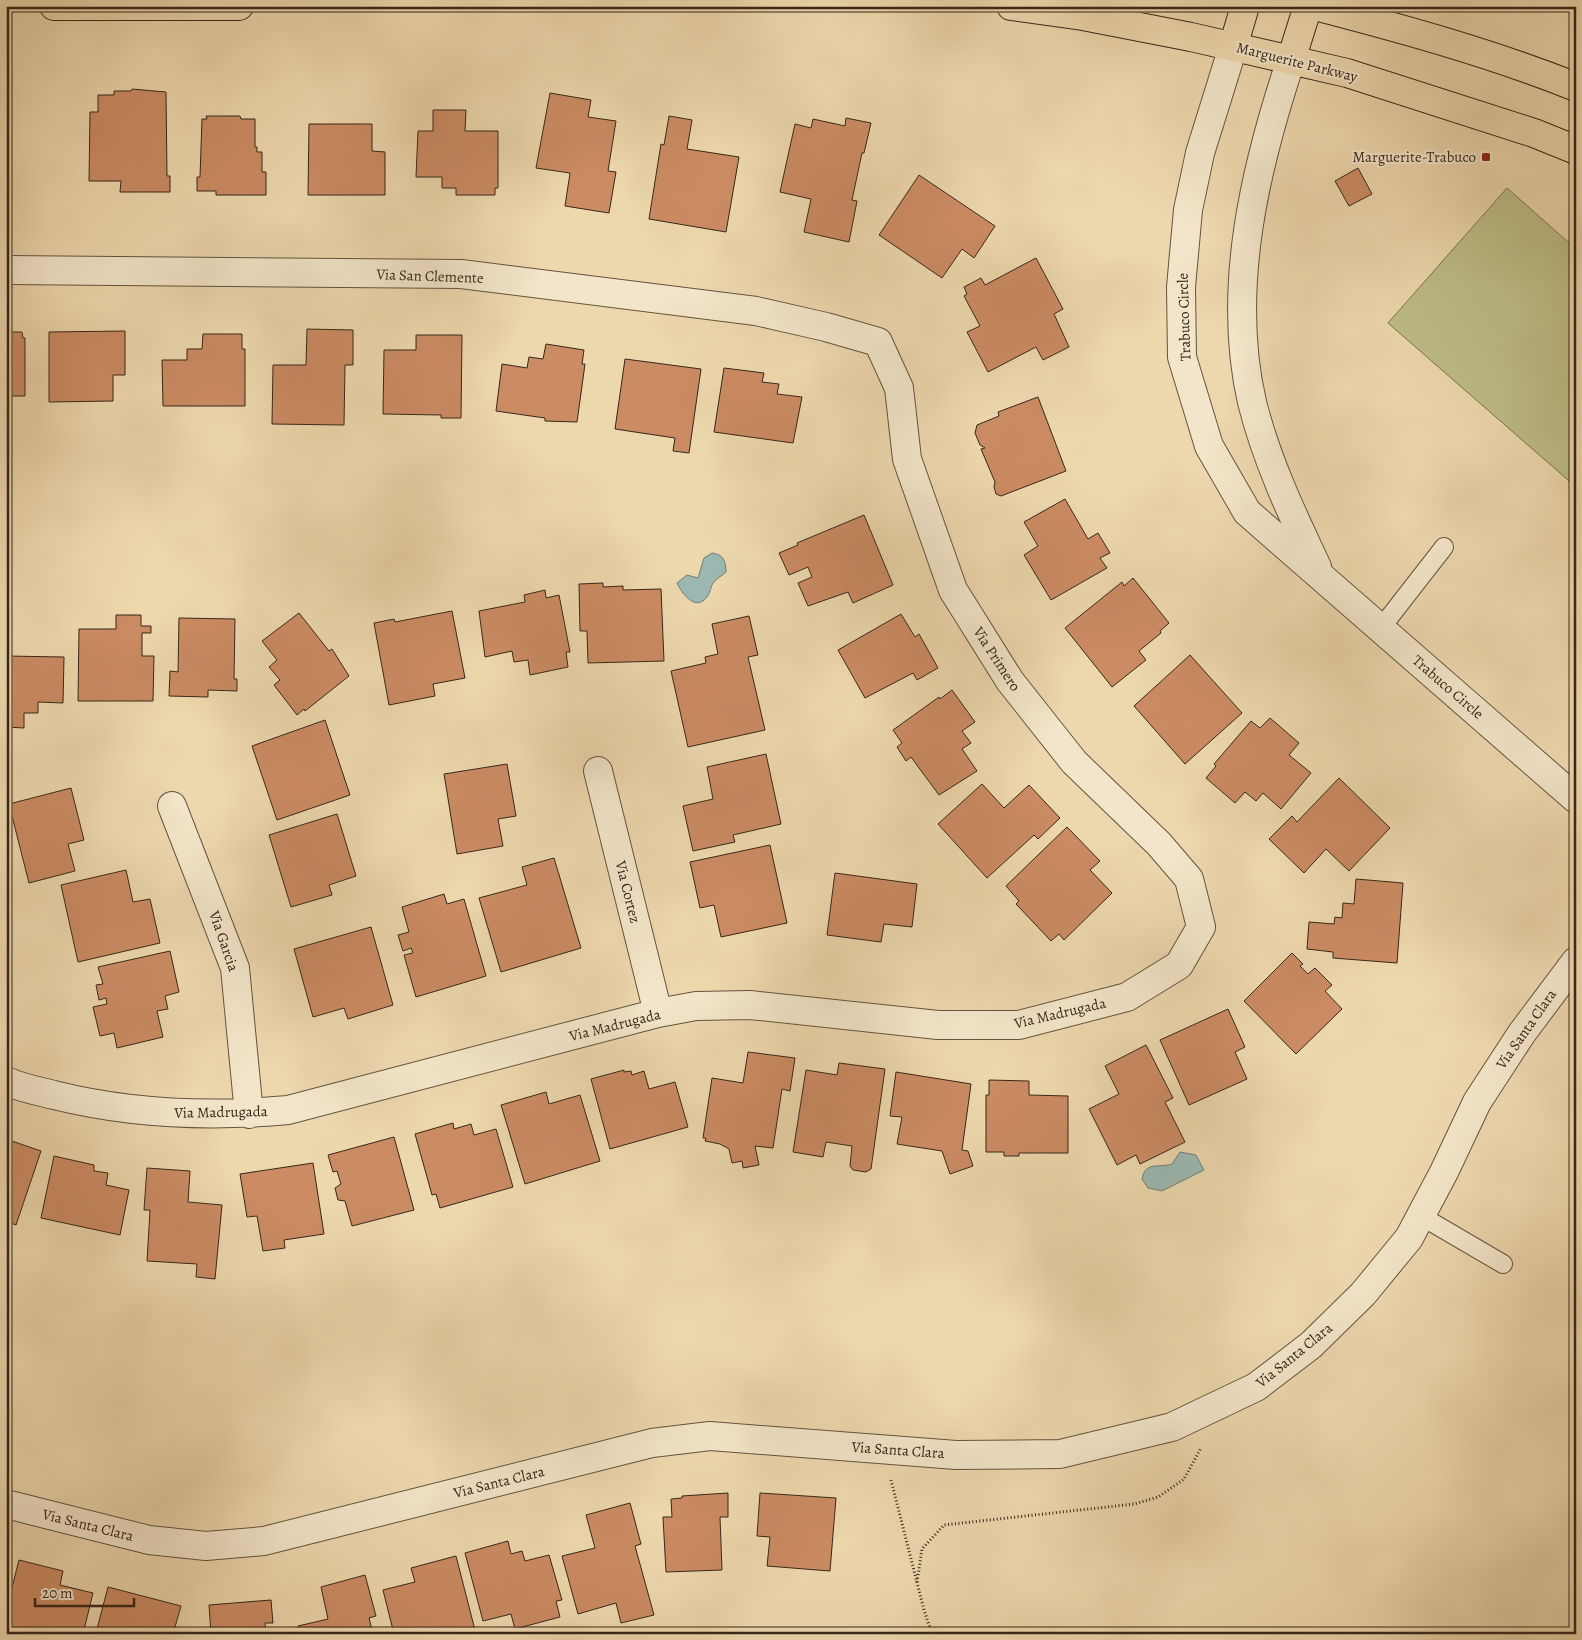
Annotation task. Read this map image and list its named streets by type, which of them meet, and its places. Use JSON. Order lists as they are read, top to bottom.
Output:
{
  "streets": {
    "main road": ["Marguerite Parkway"],
    "street": [
      "Via San Clemente",
      "Trabuco Circle",
      "Via Primero",
      "Via Cortez",
      "Via Garcia",
      "Via Madrugada",
      "Via Santa Clara"
    ]
  },
  "crossings": [
    ["Marguerite Parkway", "Trabuco Circle"],
    ["Via San Clemente", "Via Primero"],
    ["Via Primero", "Via Madrugada"],
    ["Via Cortez", "Via Madrugada"],
    ["Via Garcia", "Via Madrugada"]
  ],
  "places": {
    "transit": ["Marguerite-Trabuco"]
  },
  "scale_bar": "20 m"
}
